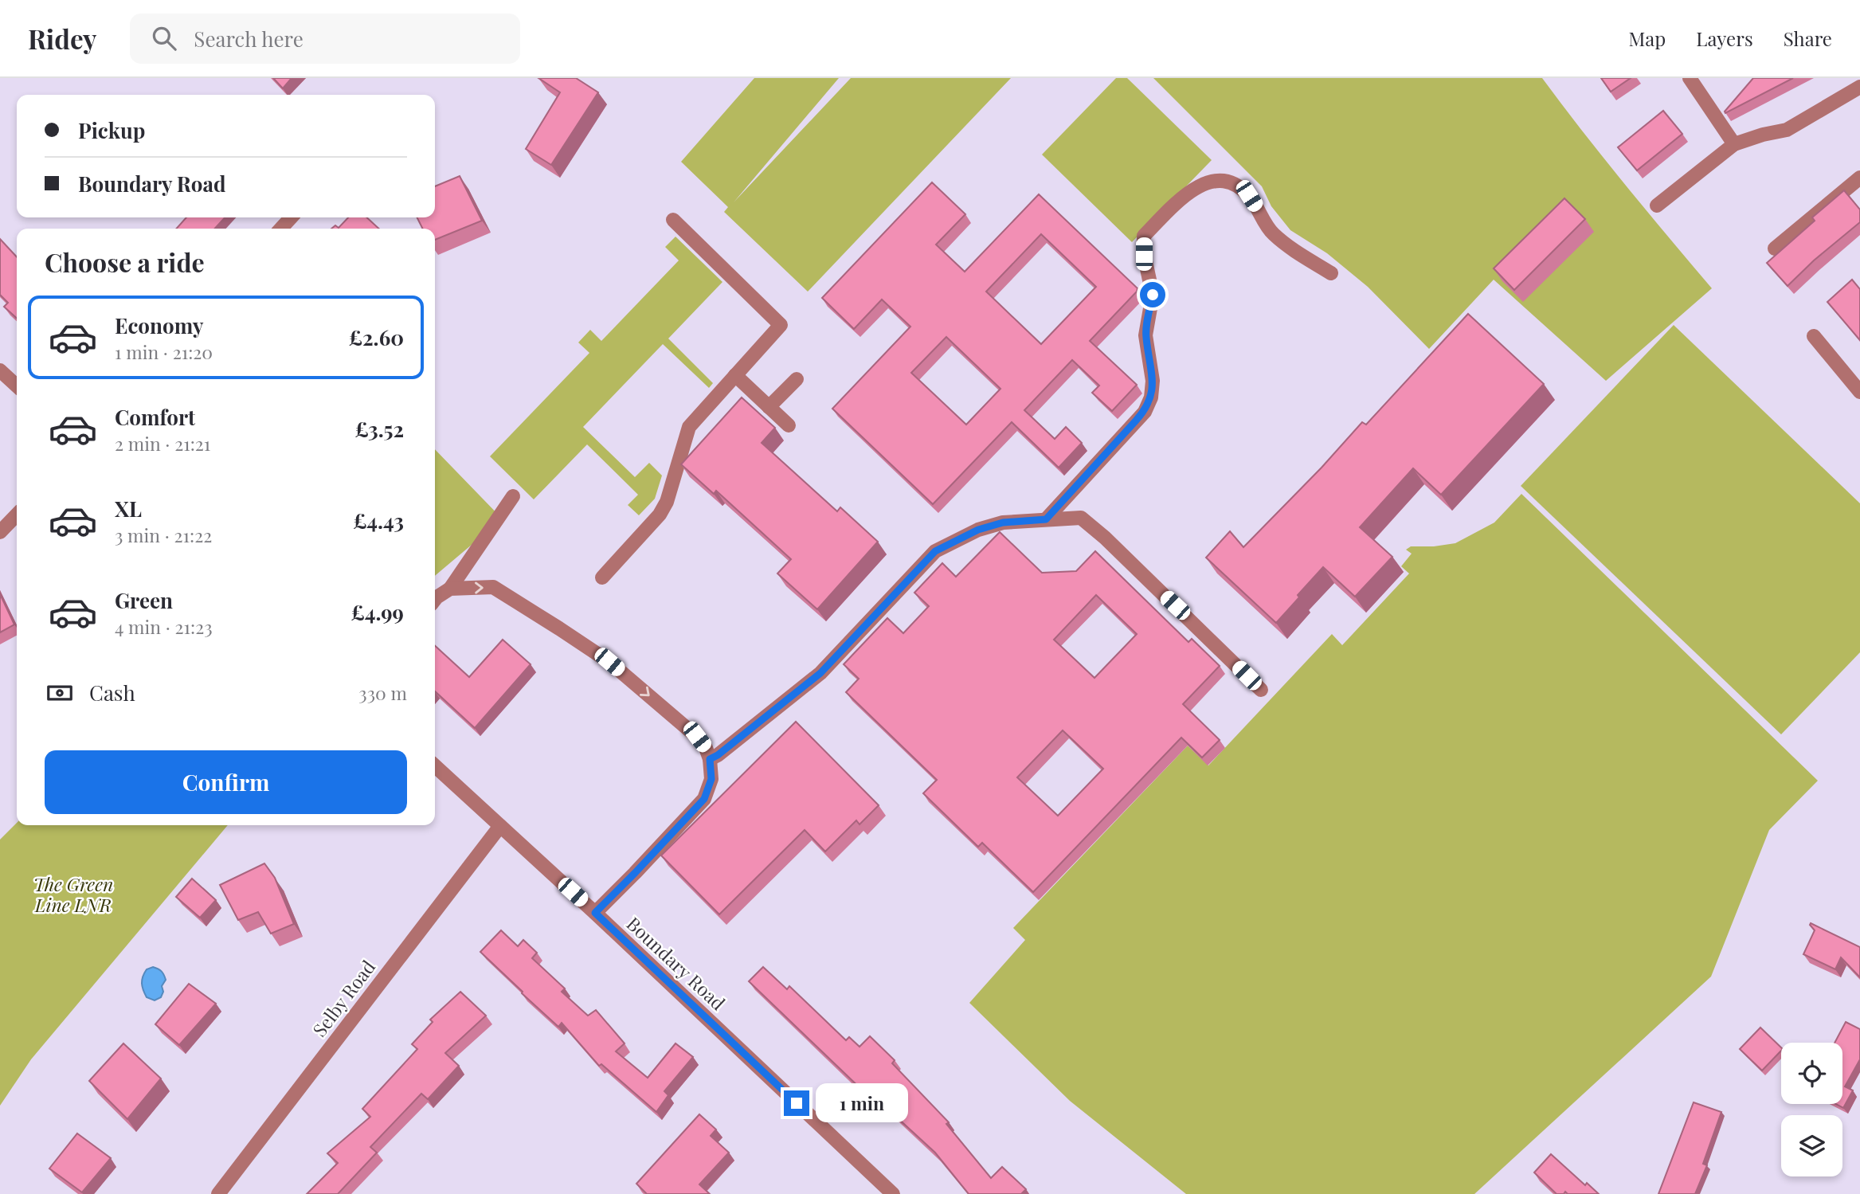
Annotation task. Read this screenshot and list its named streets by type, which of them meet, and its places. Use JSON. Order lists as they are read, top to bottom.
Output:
{
  "streets": {
    "street": ["Boundary Road", "Selby Road"]
  },
  "crossings": [
    ["Boundary Road", "Selby Road"]
  ],
  "parks": ["The Green Line LNR"],
  "page": {
    "header": "Ridey",
    "search": "Search here",
    "nav": ["Map", "Layers", "Share"],
    "banner": ["Pickup", "Boundary Road"],
    "heading": "Choose a ride",
    "list": [
      {
        "name": "Economy",
        "note": "1 min · 21:20",
        "value": "£2.60"
      },
      {
        "name": "Comfort",
        "note": "2 min · 21:21",
        "value": "£3.52"
      },
      {
        "name": "XL",
        "note": "3 min · 21:22",
        "value": "£4.43"
      },
      {
        "name": "Green",
        "note": "4 min · 21:23",
        "value": "£4.99"
      }
    ],
    "pay": ["Cash", "330 m"],
    "buttons": "Confirm",
    "bubble": "1 min"
  }
}
